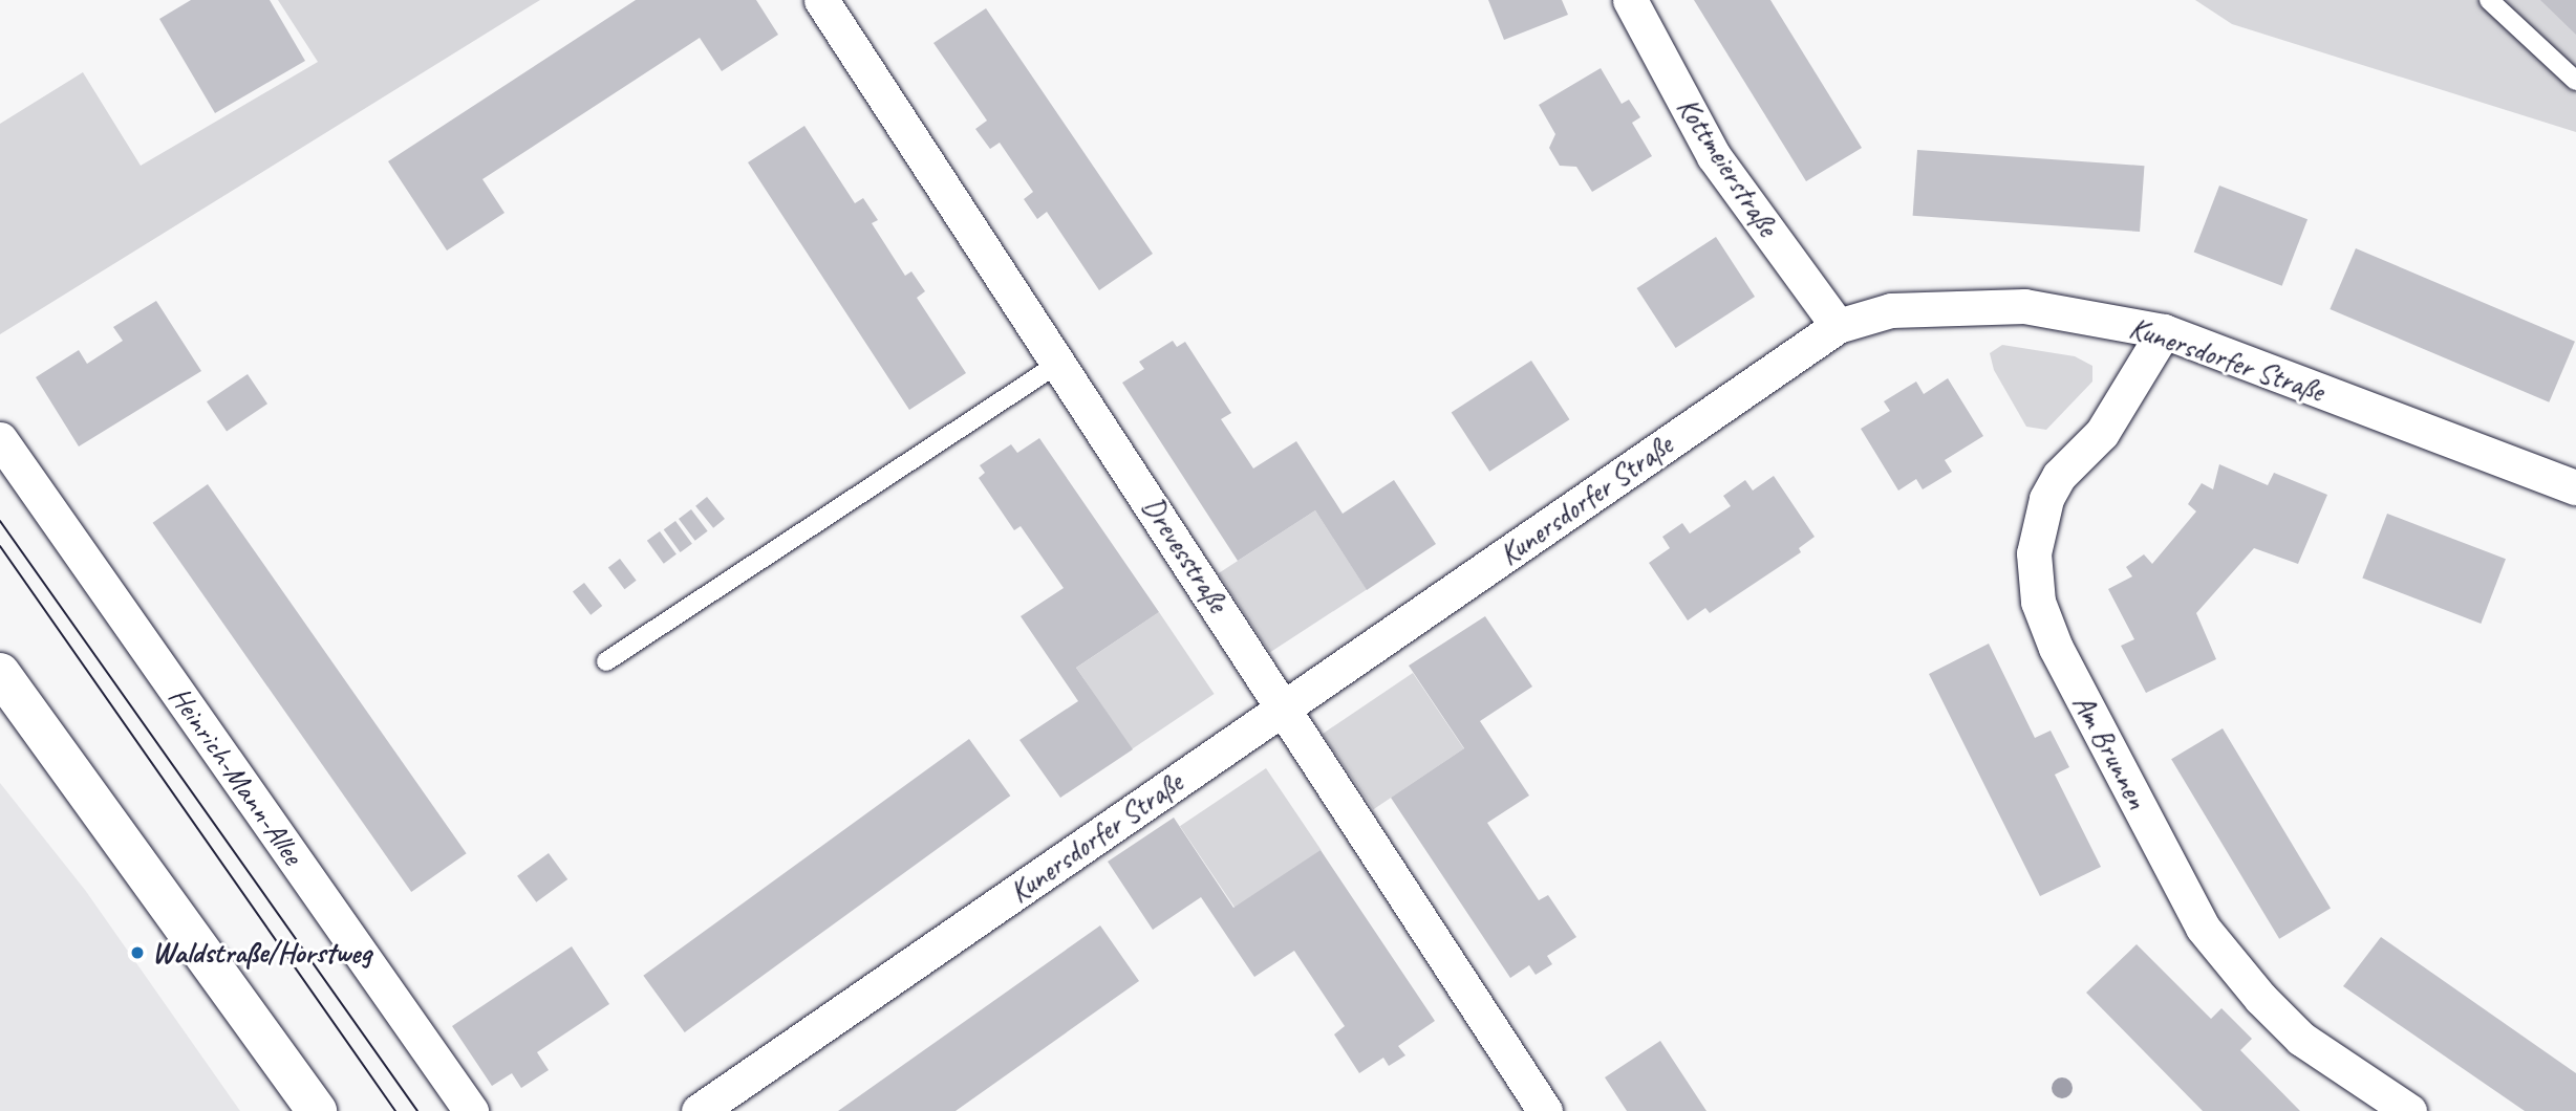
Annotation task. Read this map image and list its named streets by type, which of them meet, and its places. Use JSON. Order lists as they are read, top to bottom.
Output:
{
  "streets": {
    "street": [
      "Kottmeierstraße",
      "Kunersdorfer Straße",
      "Drevesstraße",
      "Am Brunnen",
      "Heinrich-Mann-Allee"
    ]
  },
  "crossings": [
    ["Kottmeierstraße", "Kunersdorfer Straße"],
    ["Kunersdorfer Straße", "Drevesstraße"],
    ["Kunersdorfer Straße", "Am Brunnen"]
  ],
  "places": ["Waldstraße/Horstweg"]
}
